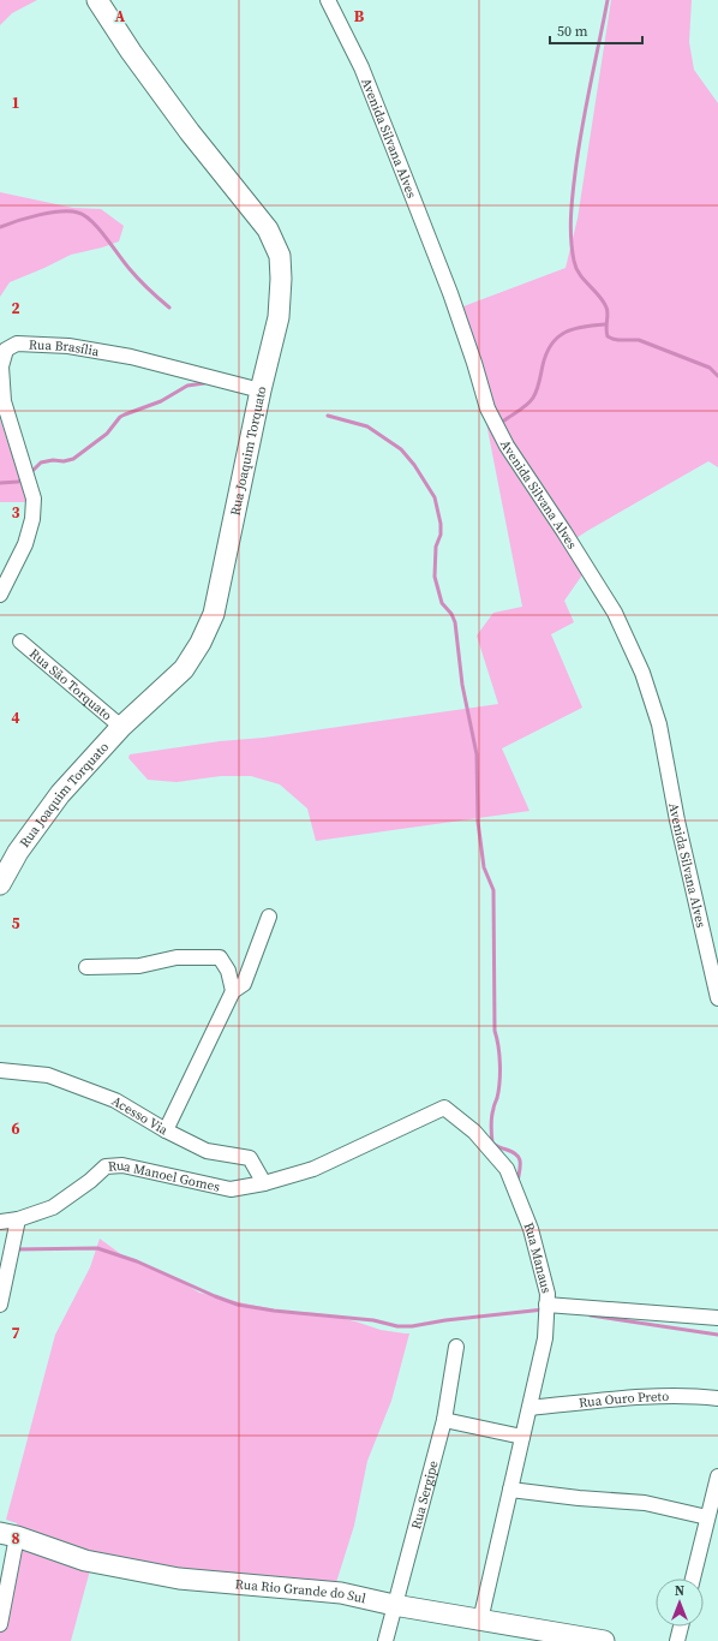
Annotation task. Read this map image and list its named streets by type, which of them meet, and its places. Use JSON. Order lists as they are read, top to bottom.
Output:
{
  "streets": {
    "street": [
      "Avenida Silvana Alves",
      "Rua Brasília",
      "Rua Joaquim Torquato",
      "Rua São Torquato",
      "Acesso Via",
      "Rua Manoel Gomes",
      "Rua Manaus",
      "Rua Ouro Preto",
      "Rua Sergipe",
      "Rua Rio Grande do Sul"
    ]
  },
  "crossings": [
    ["Rua Brasília", "Rua Joaquim Torquato"],
    ["Rua Joaquim Torquato", "Rua São Torquato"],
    ["Acesso Via", "Rua Manoel Gomes"],
    ["Rua Manoel Gomes", "Rua Manaus"],
    ["Rua Manaus", "Rua Ouro Preto"],
    ["Rua Manaus", "Rua Rio Grande do Sul"],
    ["Rua Sergipe", "Rua Rio Grande do Sul"]
  ],
  "scale_bar": "50 m",
  "north": "top",
  "grid": {
    "columns": ["A", "B"],
    "rows": [
      "1",
      "2",
      "3",
      "4",
      "5",
      "6",
      "7",
      "8"
    ]
  }
}
